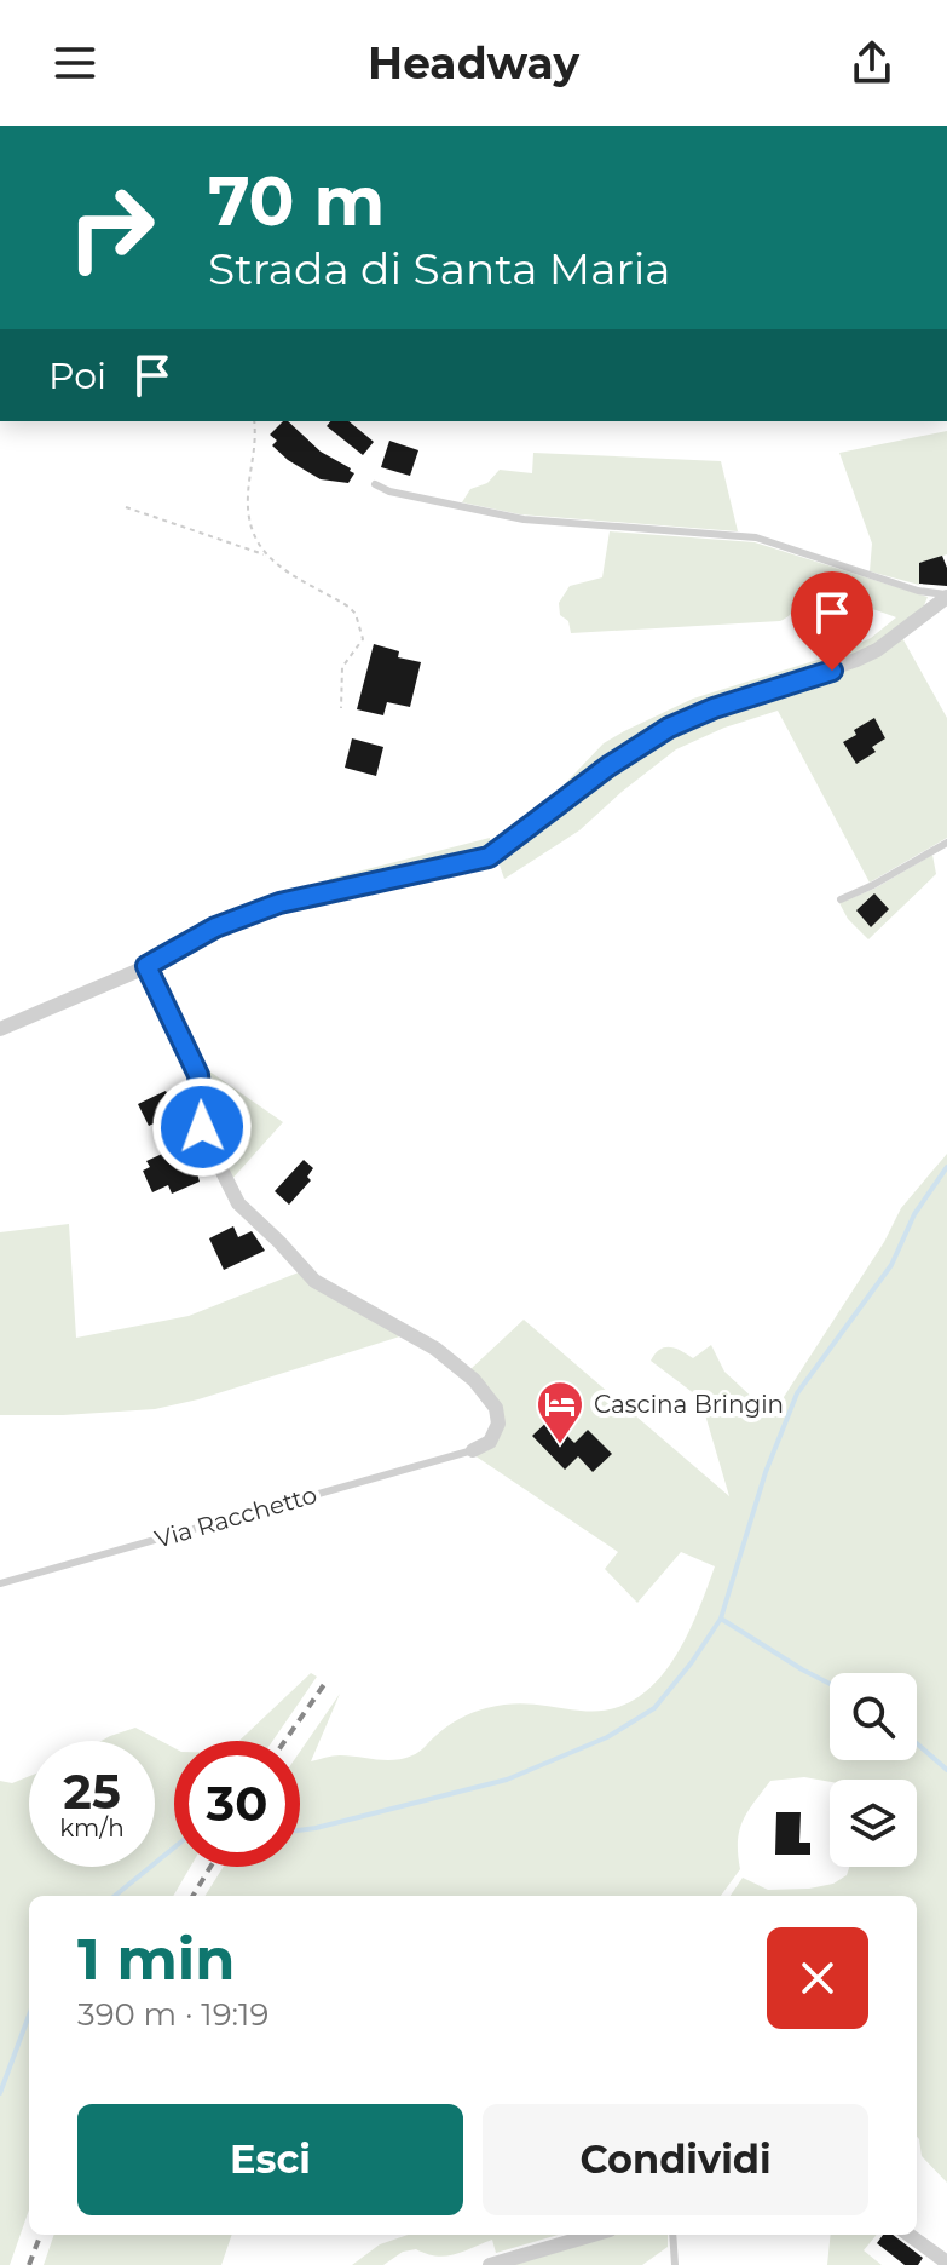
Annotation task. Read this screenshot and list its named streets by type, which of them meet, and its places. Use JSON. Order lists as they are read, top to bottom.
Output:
{
  "streets": {
    "lane": ["Via Racchetto"]
  },
  "places": {
    "hotel": ["Cascina Bringin"]
  },
  "page": {
    "header": "Headway",
    "turn": ["70 m", "Strada di Santa Maria"],
    "then": "Poi",
    "speed": "25 km/h",
    "limit": "30",
    "heading": ["1 min", "390 m · 19:19"],
    "buttons": ["Esci", "Condividi"]
  }
}
